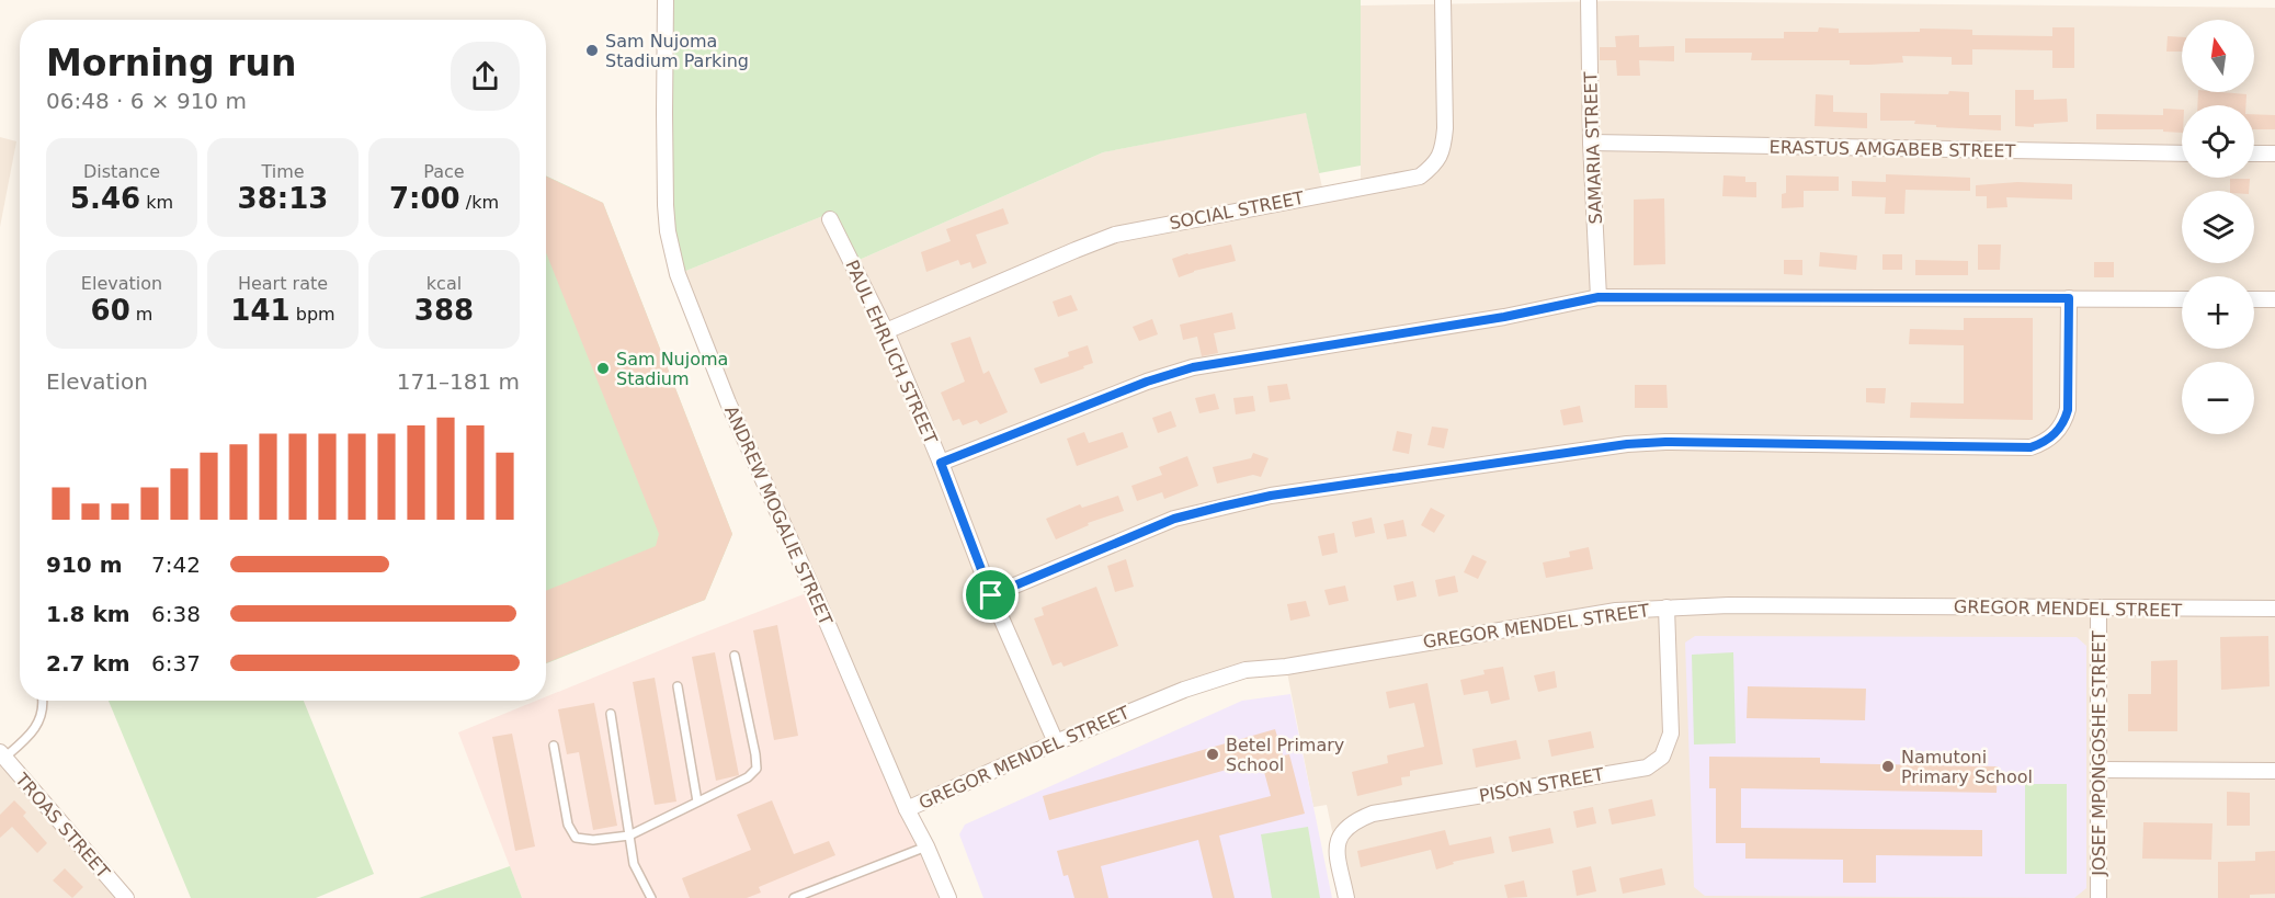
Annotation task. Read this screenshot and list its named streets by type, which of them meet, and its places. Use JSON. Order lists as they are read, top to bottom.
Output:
{
  "streets": {
    "street": [
      "SAMARIA STREET",
      "ERASTUS AMGABEB STREET",
      "SOCIAL STREET",
      "PAUL EHRLICH STREET",
      "ANDREW MOGALIE STREET",
      "GREGOR MENDEL STREET",
      "JOSEF MPONGOSHE STREET",
      "PISON STREET",
      "TROAS STREET"
    ]
  },
  "crossings": [
    ["SAMARIA STREET", "ERASTUS AMGABEB STREET"],
    ["SOCIAL STREET", "PAUL EHRLICH STREET"],
    ["PAUL EHRLICH STREET", "GREGOR MENDEL STREET"],
    ["ANDREW MOGALIE STREET", "GREGOR MENDEL STREET"],
    ["GREGOR MENDEL STREET", "JOSEF MPONGOSHE STREET"],
    ["GREGOR MENDEL STREET", "PISON STREET"]
  ],
  "places": [
    "Sam Nujoma Stadium Parking",
    "Sam Nujoma Stadium",
    "Betel Primary School",
    "Namutoni Primary School"
  ],
  "north": "top",
  "page": {
    "map_buttons": ["+", "−"],
    "heading": ["Morning run", "06:48 · 6 × 910 m"],
    "stats": [
      ["Distance", "5.46 km"],
      ["Time", "38:13"],
      ["Pace", "7:00 /km"],
      ["Elevation", "60 m"],
      ["Heart rate", "141 bpm"],
      ["kcal", "388"]
    ],
    "chart": ["Elevation", "171–181 m"],
    "list": [
      {
        "name": "910 m",
        "note": "7:42"
      },
      {
        "name": "1.8 km",
        "note": "6:38"
      },
      {
        "name": "2.7 km",
        "note": "6:37"
      }
    ]
  }
}
